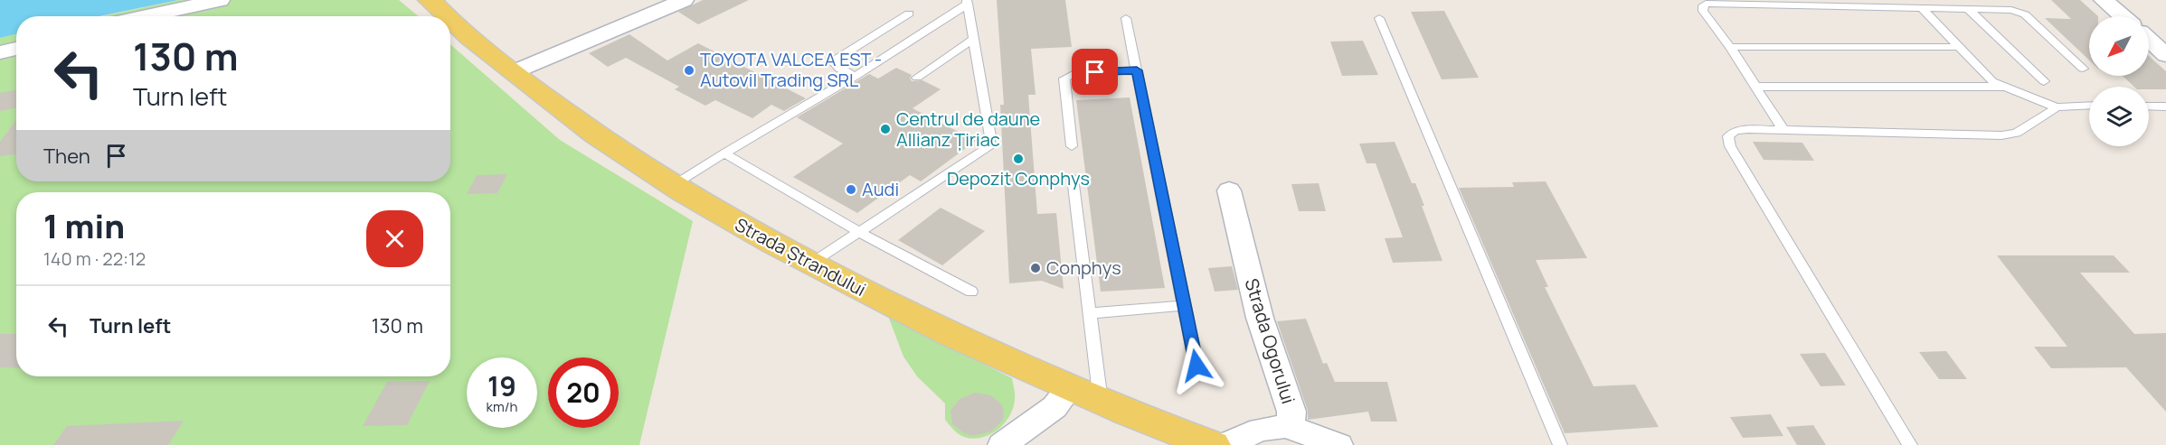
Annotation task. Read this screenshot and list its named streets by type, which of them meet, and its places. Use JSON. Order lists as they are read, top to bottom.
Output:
{
  "streets": {
    "main road": ["Strada Ștrandului"],
    "street": ["Strada Ogorului"]
  },
  "places": [
    "TOYOTA VALCEA EST - Autovil Trading SRL",
    "Centrul de daune Allianz Țiriac",
    "Depozit Conphys",
    "Audi",
    "Conphys"
  ],
  "north": "bottom left",
  "page": {
    "turn": ["130 m", "Turn left"],
    "then": "Then",
    "heading": ["1 min", "140 m · 22:12"],
    "list": [
      {
        "name": "Turn left",
        "value": "130 m"
      }
    ],
    "speed": "19 km/h",
    "limit": "20"
  }
}
